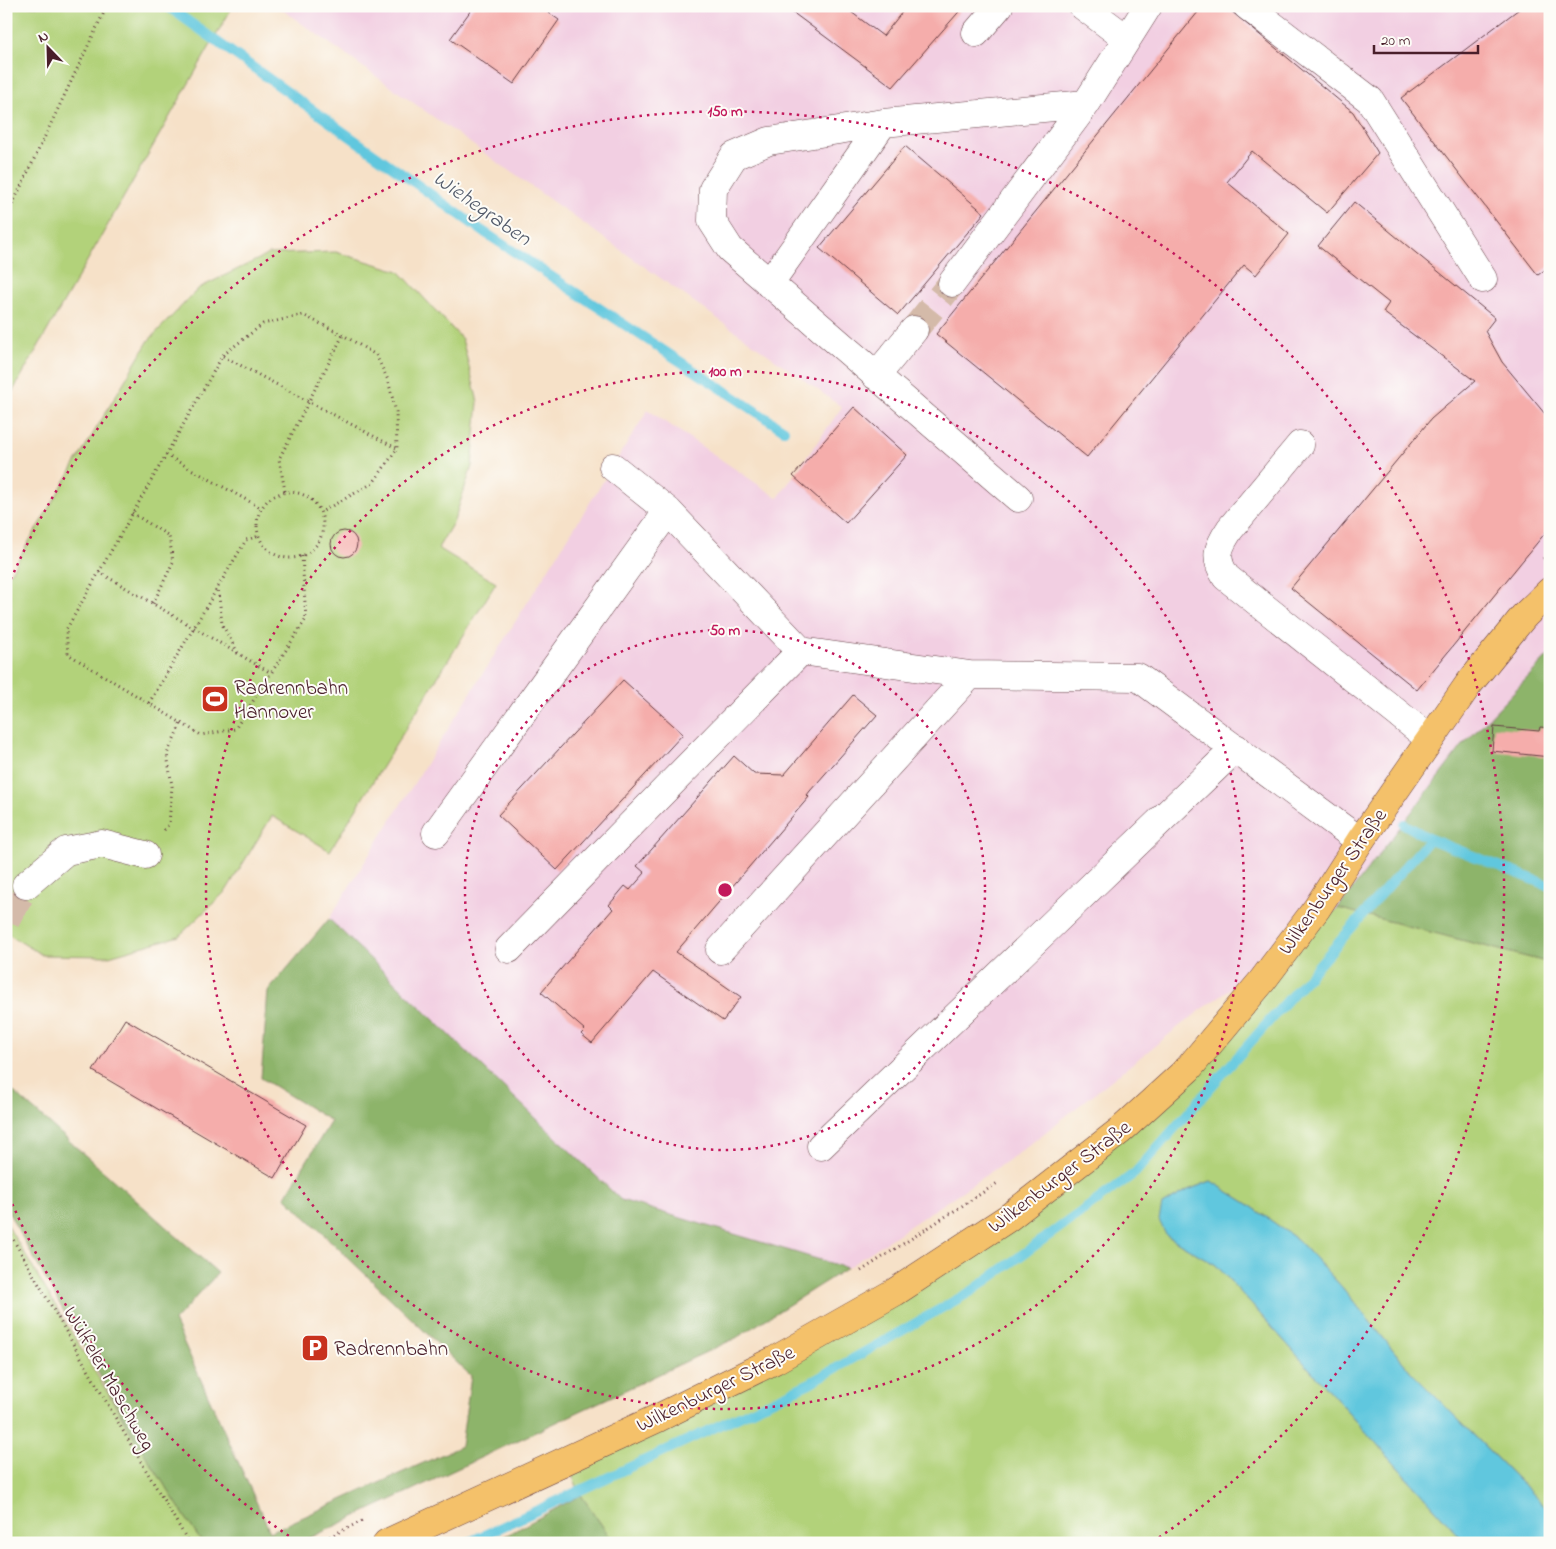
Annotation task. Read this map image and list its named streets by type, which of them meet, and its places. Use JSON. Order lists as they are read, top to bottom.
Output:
{
  "streets": {
    "main road": ["Wilkenburger Straße"],
    "path": ["Wülfeler Maschweg"]
  },
  "water": ["Wiehegraben"],
  "places": {
    "sports": ["Radrennbahn Hannover"],
    "parking": ["Radrennbahn"]
  },
  "scale_bar": "20 m",
  "north": "top left",
  "rings": ["150 m", "100 m", "50 m"]
}
